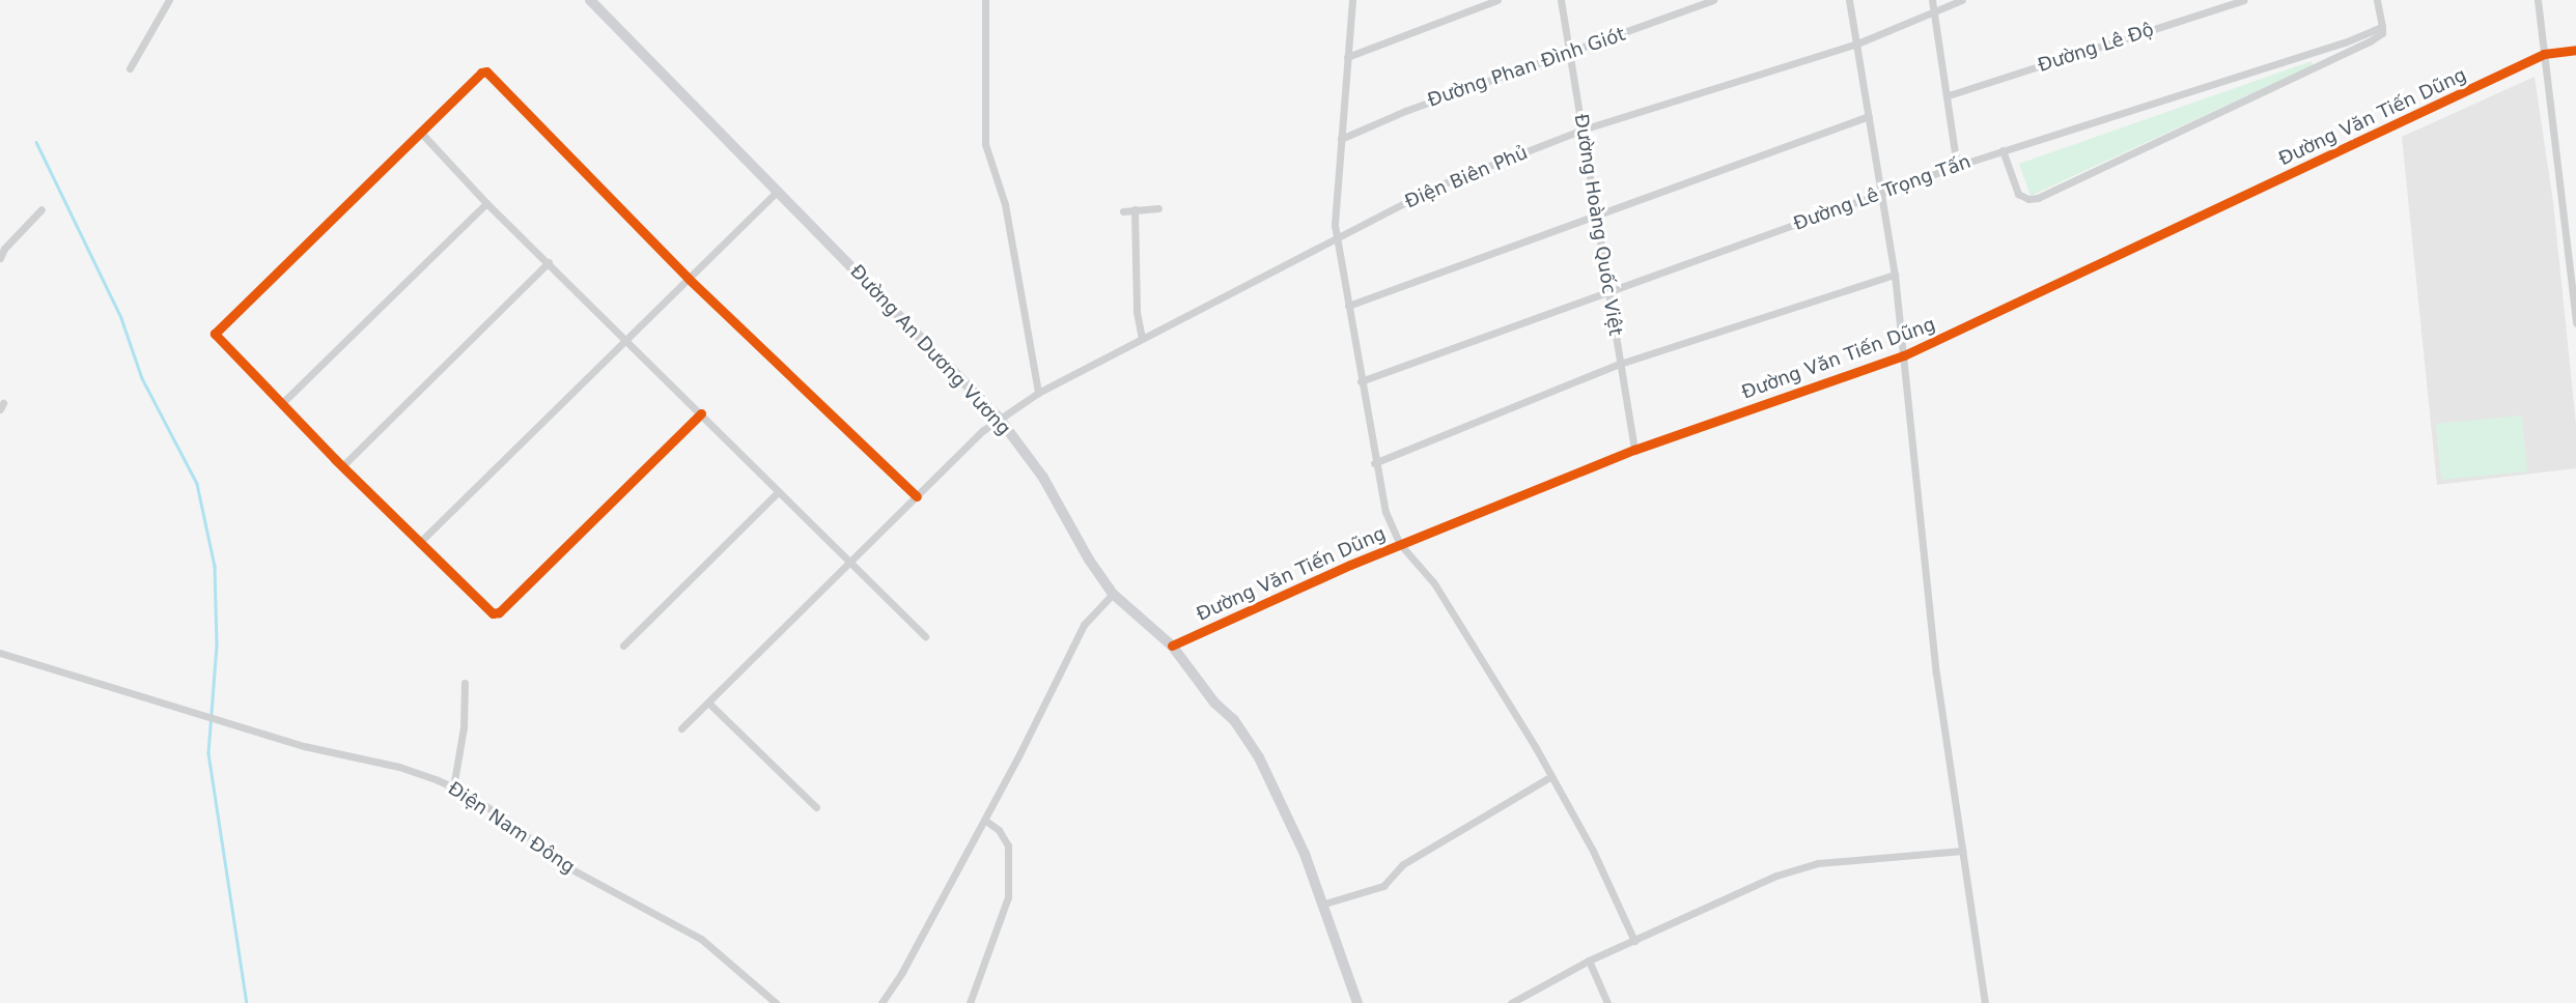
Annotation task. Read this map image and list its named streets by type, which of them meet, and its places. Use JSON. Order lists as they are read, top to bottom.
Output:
{
  "streets": {
    "main road": ["Đường An Dương Vương"],
    "street": [
      "Đường Lê Độ",
      "Đường Phan Đình Giót",
      "Đường Văn Tiến Dũng",
      "Điện Biên Phủ",
      "Đường Lê Trọng Tấn",
      "Đường Hoàng Quốc Việt",
      "Điện Nam Đông"
    ]
  },
  "crossings": [
    ["Đường Phan Đình Giót", "Đường Hoàng Quốc Việt"],
    ["Đường Văn Tiến Dũng", "Đường Hoàng Quốc Việt"],
    ["Đường Văn Tiến Dũng", "Đường An Dương Vương"],
    ["Điện Biên Phủ", "Đường Hoàng Quốc Việt"],
    ["Điện Biên Phủ", "Đường An Dương Vương"],
    ["Đường Lê Trọng Tấn", "Đường Hoàng Quốc Việt"]
  ]
}
